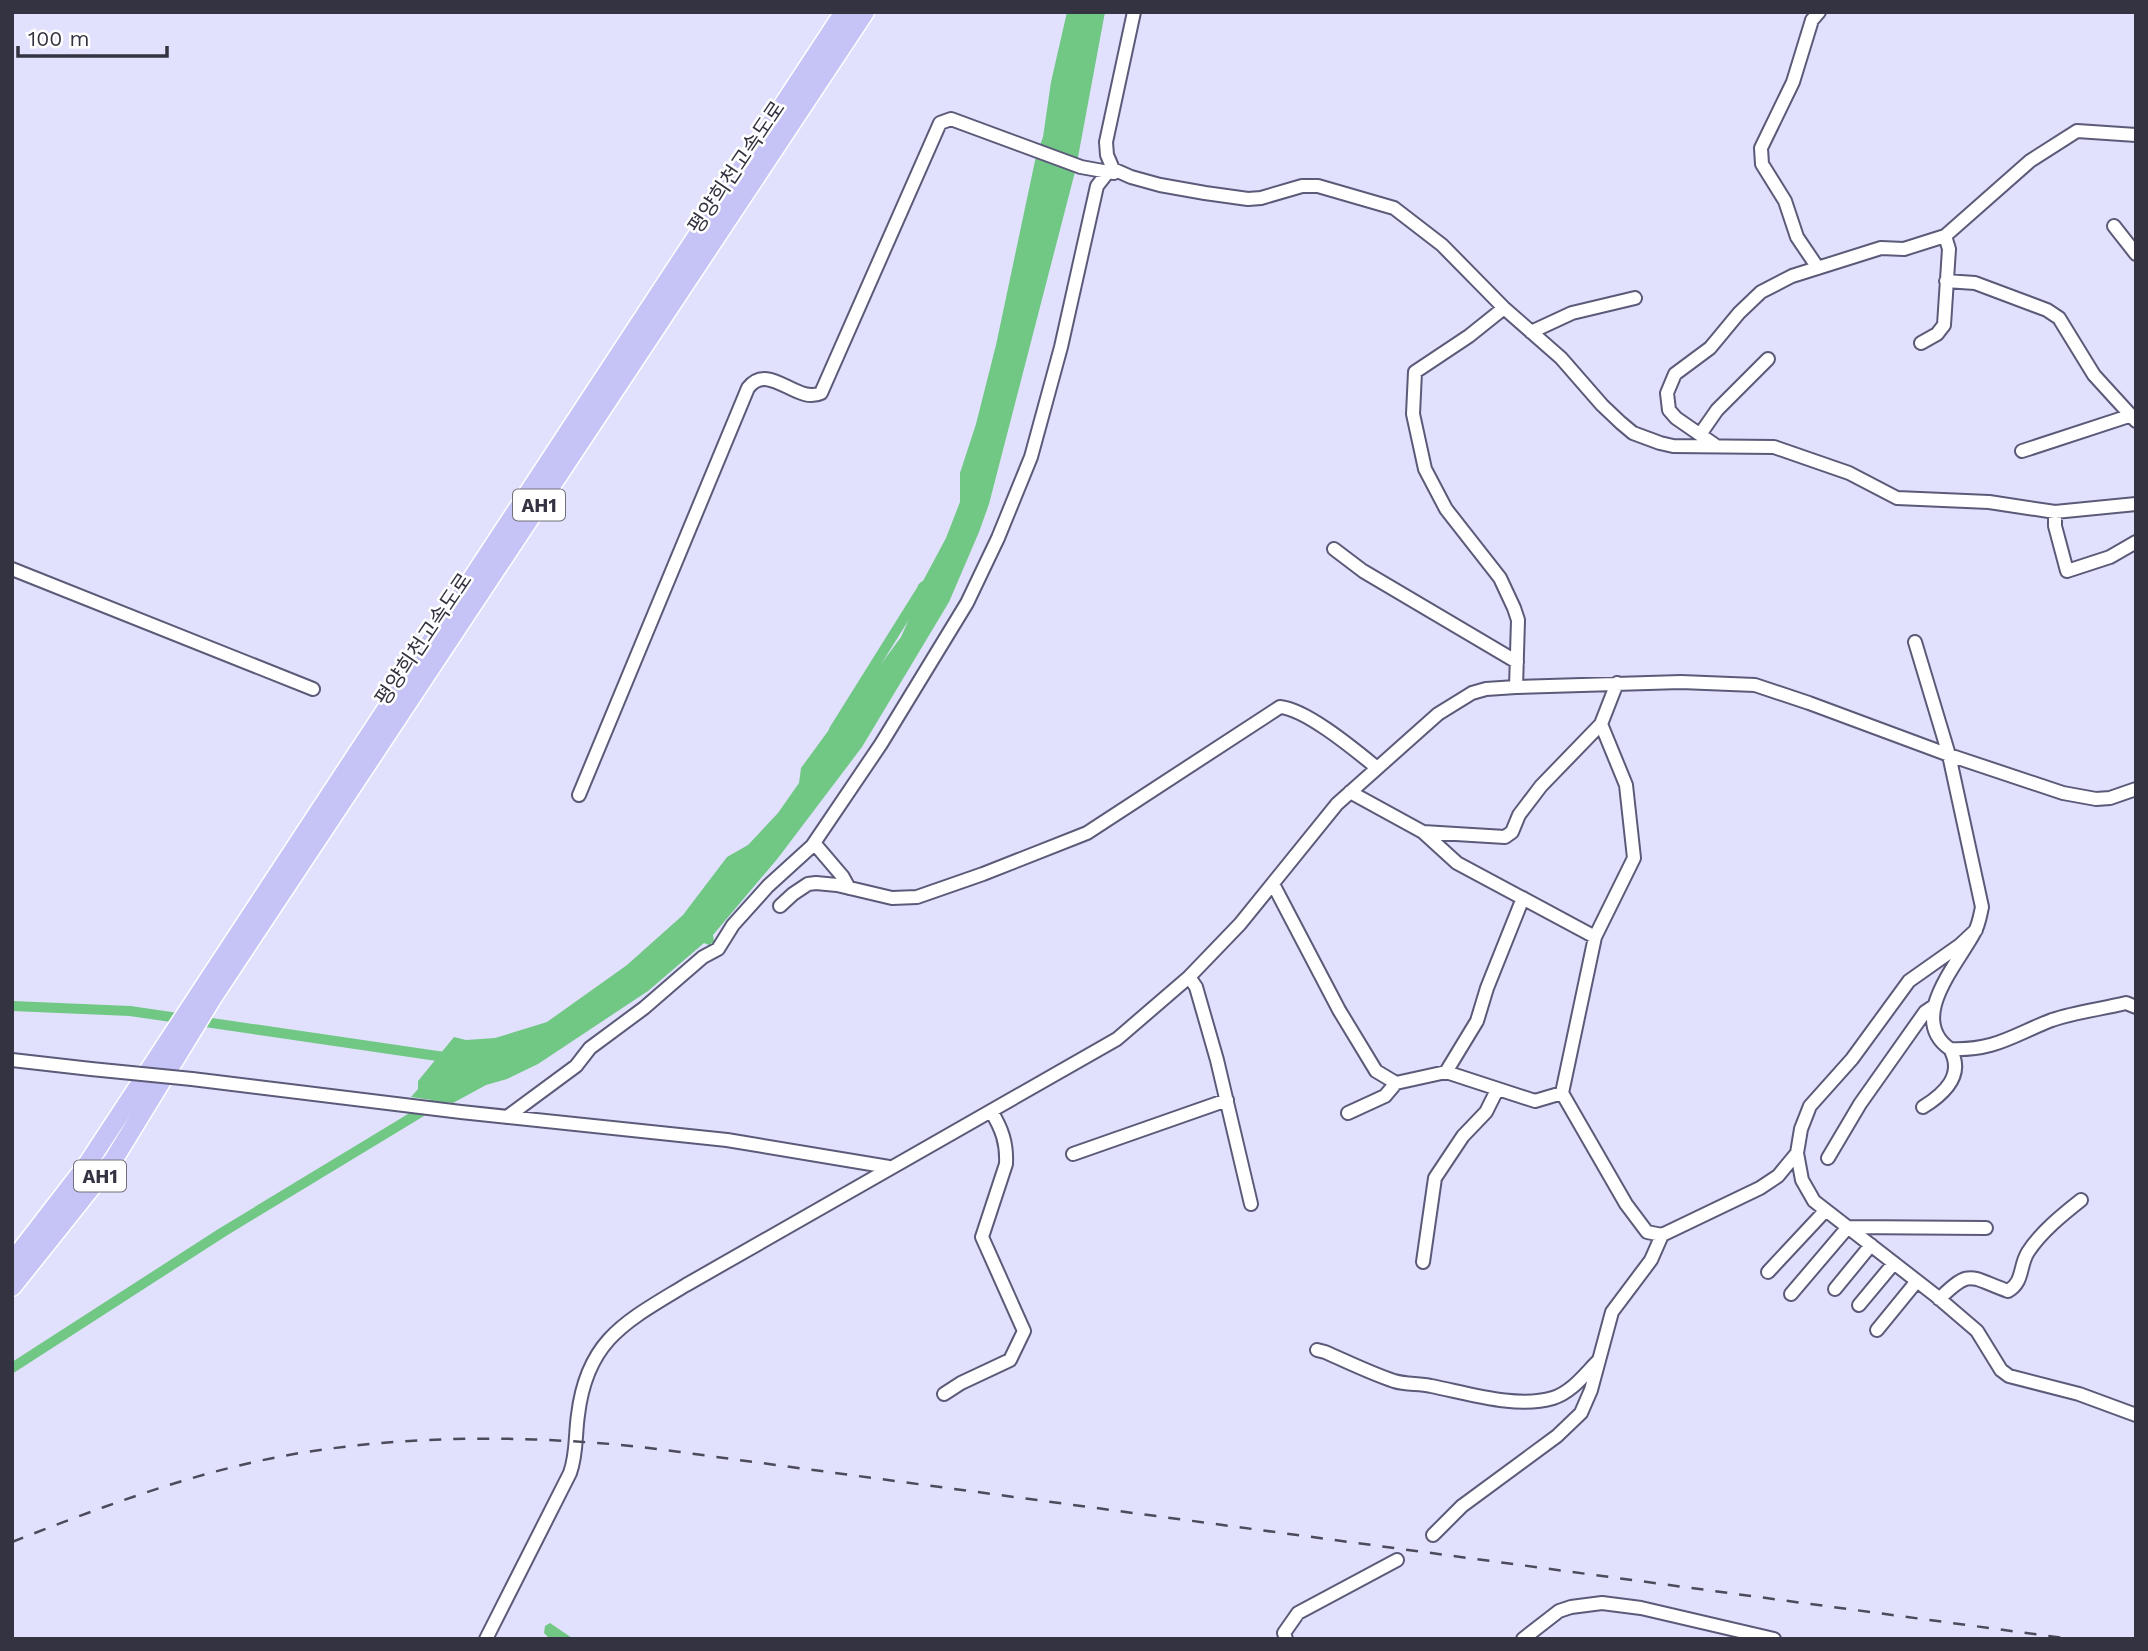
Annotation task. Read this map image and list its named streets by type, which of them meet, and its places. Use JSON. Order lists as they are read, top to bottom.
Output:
{
  "streets": {
    "highway": ["평양희천고속도로", "AH1"]
  },
  "scale_bar": "100 m"
}
